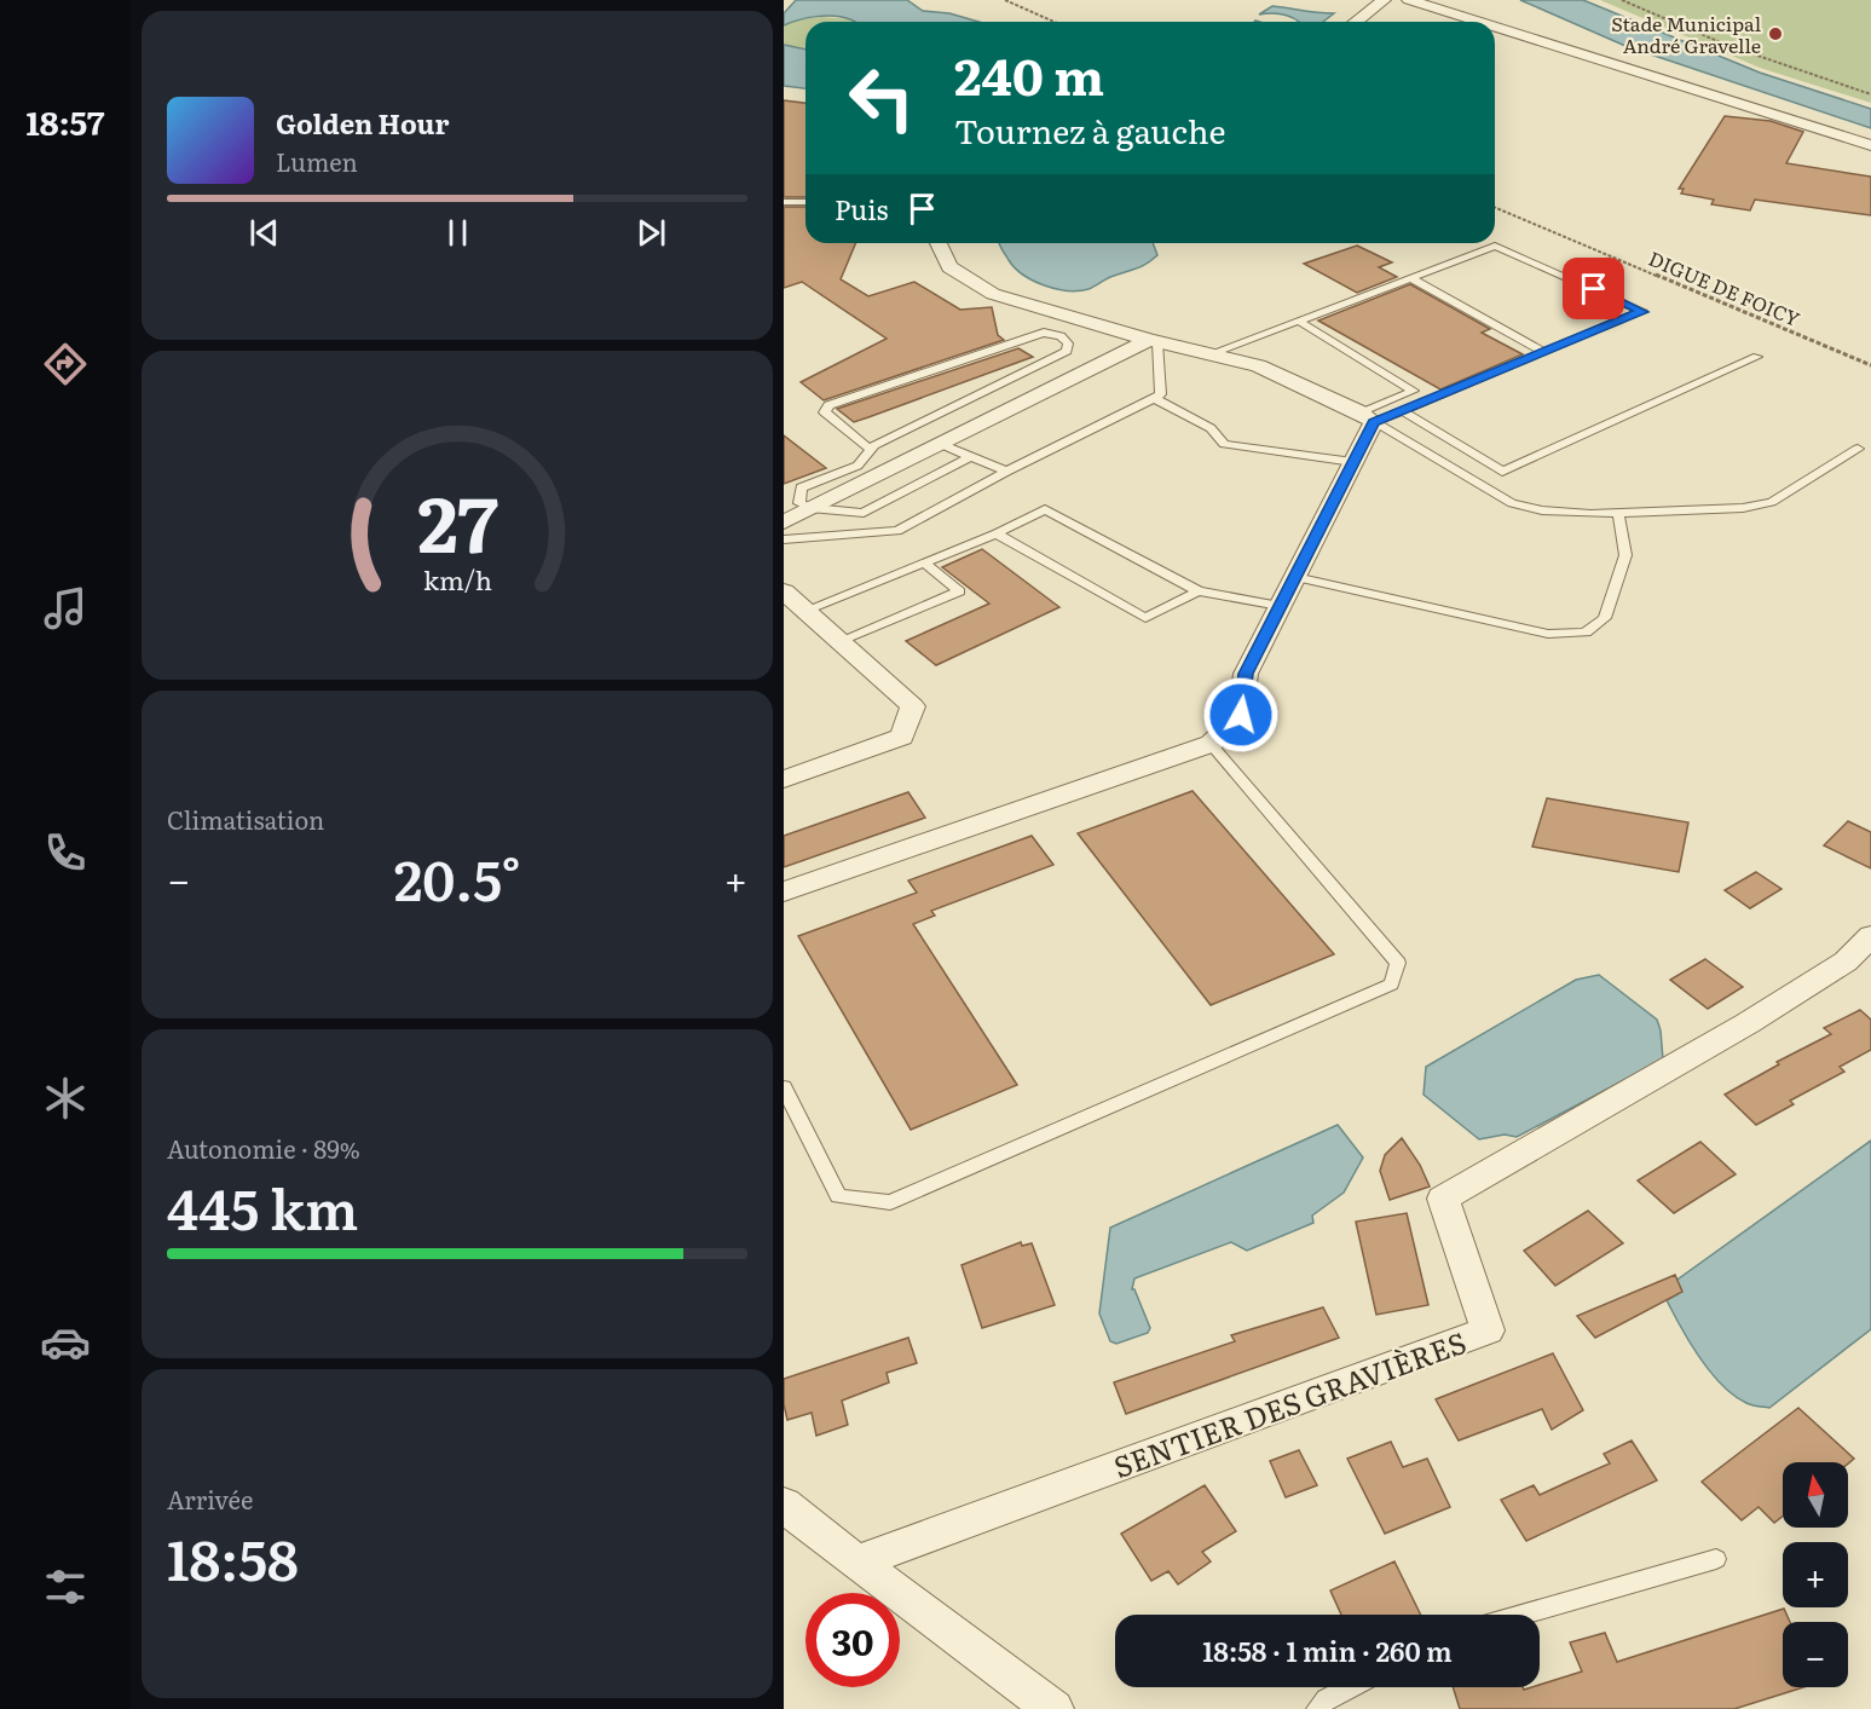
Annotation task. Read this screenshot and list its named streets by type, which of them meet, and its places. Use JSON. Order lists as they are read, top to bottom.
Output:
{
  "streets": {
    "street": ["SENTIER DES GRAVIÈRES"],
    "path": ["DIGUE DE FOICY"]
  },
  "places": ["Stade Municipal André Gravelle"],
  "north": "top",
  "page": {
    "tabs": "18:57",
    "turn": ["240 m", "Tournez à gauche"],
    "song": ["Golden Hour", "Lumen"],
    "then": "Puis",
    "tile": [
      "Climatisation",
      ["Autonomie · 89%", "445 km"],
      ["Arrivée", "18:58"]
    ],
    "heat": ["−", "20.5°", "+"],
    "map_buttons": ["+", "−"],
    "limit": "30",
    "trip": "18:58 · 1 min · 260 m",
    "gauge": ["27", "km/h"]
  }
}
